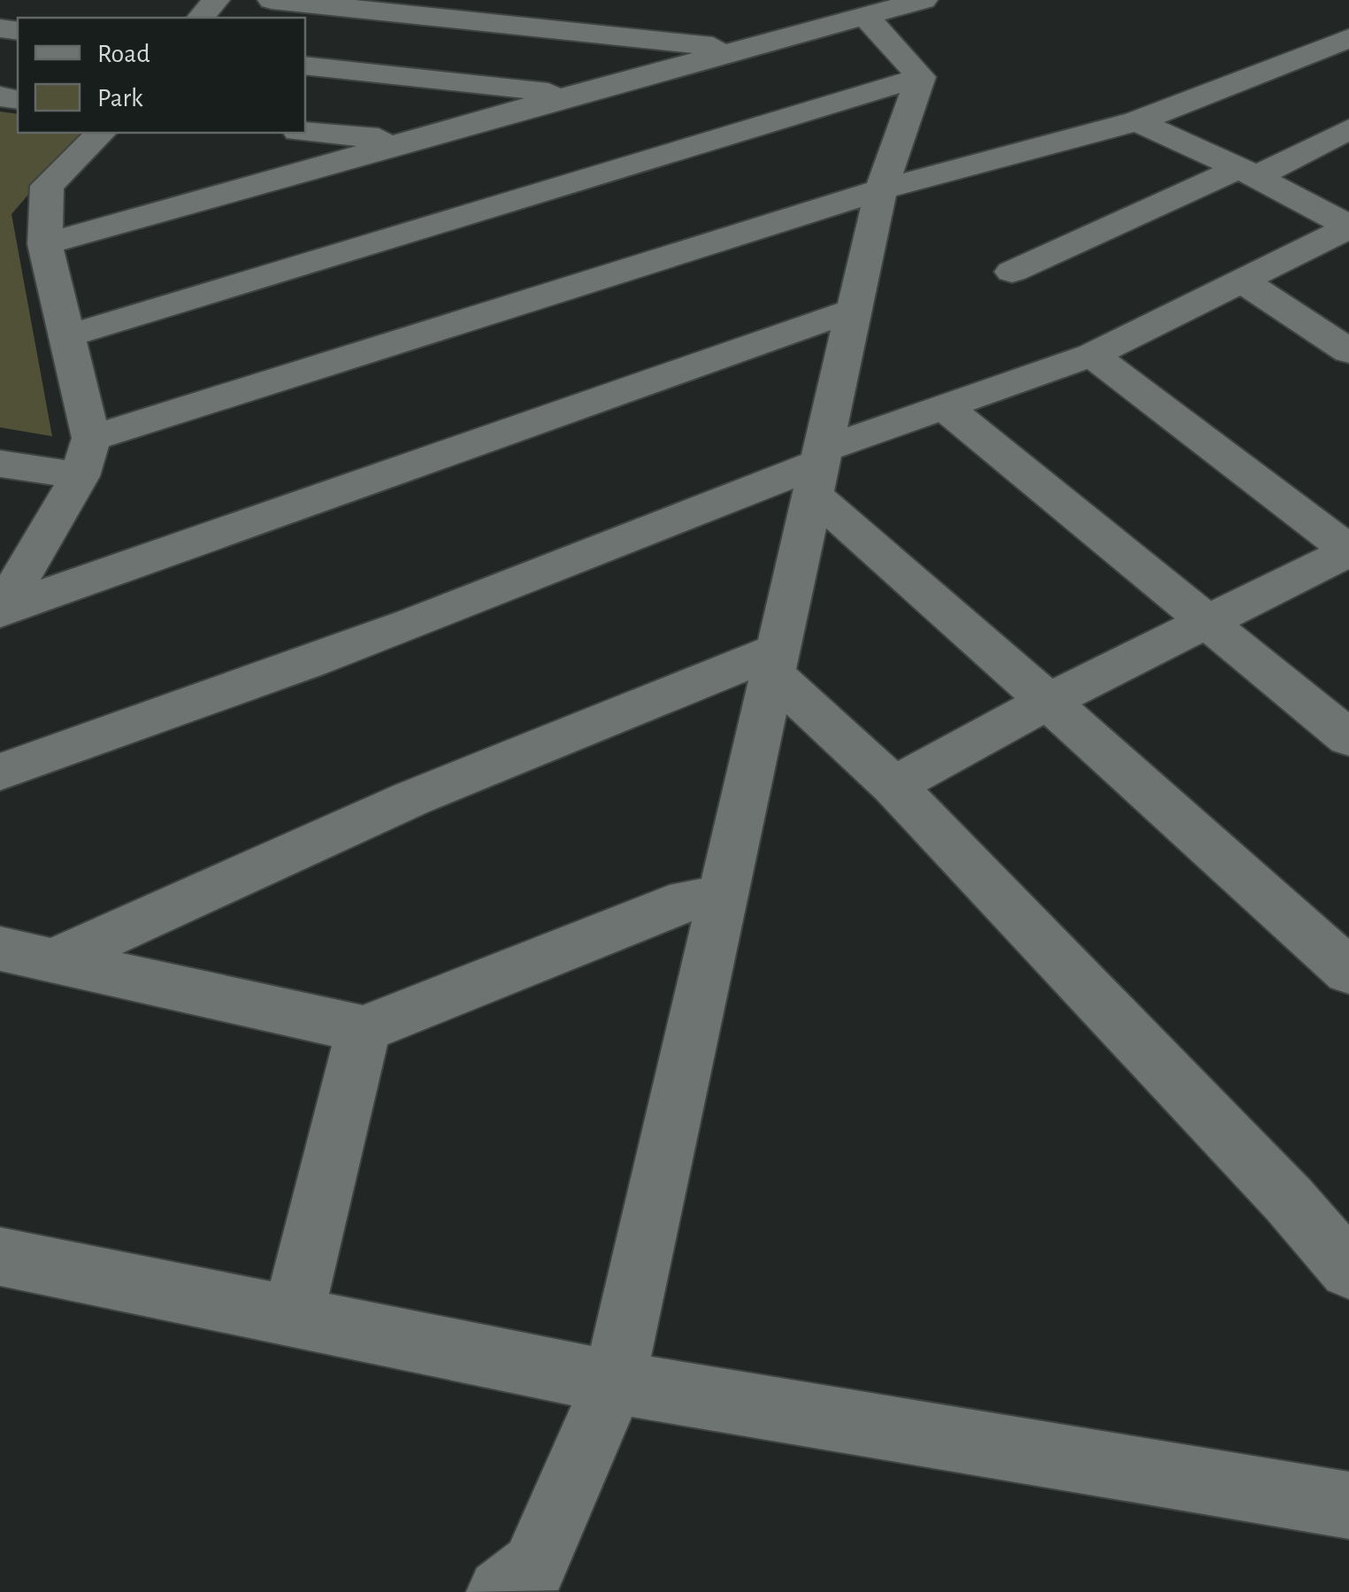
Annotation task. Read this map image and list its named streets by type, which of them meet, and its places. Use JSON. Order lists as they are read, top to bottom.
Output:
{
  "legend": ["Road", "Park"]
}
